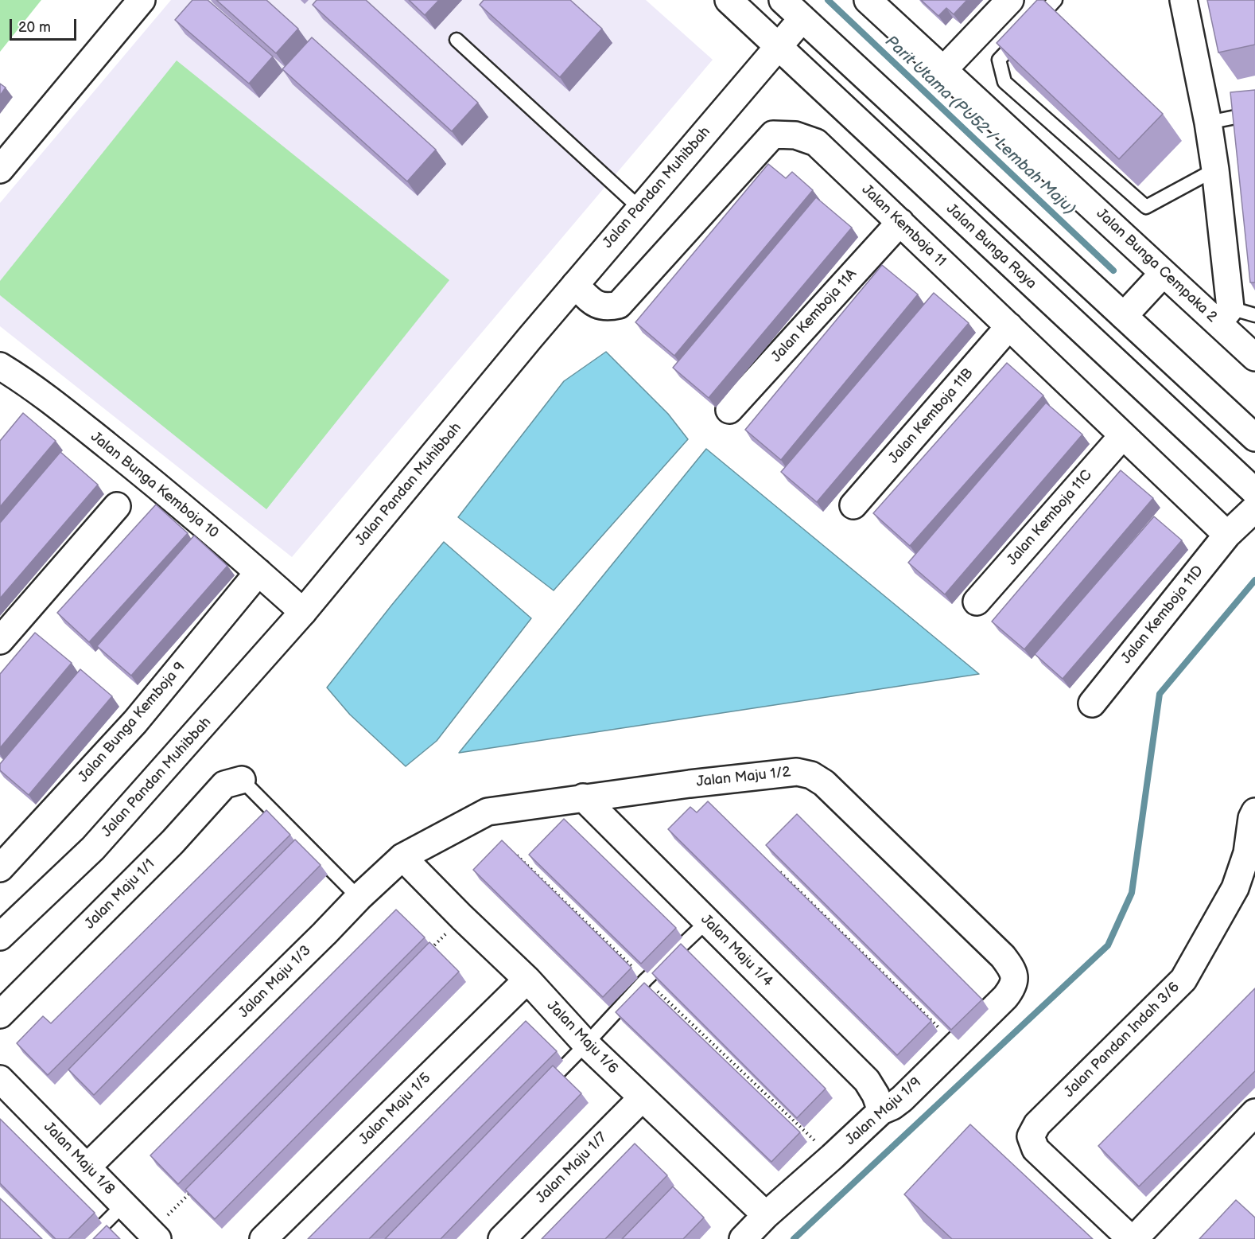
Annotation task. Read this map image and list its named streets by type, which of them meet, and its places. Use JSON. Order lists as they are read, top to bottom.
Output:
{
  "streets": {
    "street": [
      "Jalan Pandan Muhibbah",
      "Jalan Kemboja 11",
      "Jalan Bunga Raya",
      "Jalan Bunga Cempaka 2",
      "Jalan Kemboja 11A",
      "Jalan Kemboja 11B",
      "Jalan Bunga Kemboja 10",
      "Jalan Kemboja 11C",
      "Jalan Kemboja 11D",
      "Jalan Bunga Kemboja 9",
      "Jalan Maju 1/2",
      "Jalan Maju 1/1",
      "Jalan Maju 1/4",
      "Jalan Maju 1/3",
      "Jalan Maju 1/6",
      "Jalan Pandan Indah 3/6",
      "Jalan Maju 1/5",
      "Jalan Maju 1/9",
      "Jalan Maju 1/8",
      "Jalan Maju 1/7"
    ]
  },
  "crossings": [
    ["Jalan Pandan Muhibbah", "Jalan Kemboja 11"],
    ["Jalan Pandan Muhibbah", "Jalan Bunga Raya"],
    ["Jalan Pandan Muhibbah", "Jalan Bunga Kemboja 10"],
    ["Jalan Kemboja 11", "Jalan Kemboja 11A"],
    ["Jalan Kemboja 11", "Jalan Kemboja 11B"],
    ["Jalan Kemboja 11", "Jalan Kemboja 11C"],
    ["Jalan Kemboja 11", "Jalan Kemboja 11D"],
    ["Jalan Bunga Kemboja 10", "Jalan Bunga Kemboja 9"],
    ["Jalan Maju 1/2", "Jalan Maju 1/4"],
    ["Jalan Maju 1/2", "Jalan Maju 1/3"],
    ["Jalan Maju 1/2", "Jalan Maju 1/9"],
    ["Jalan Maju 1/4", "Jalan Maju 1/9"],
    ["Jalan Maju 1/3", "Jalan Maju 1/6"],
    ["Jalan Maju 1/3", "Jalan Maju 1/8"],
    ["Jalan Maju 1/6", "Jalan Maju 1/5"],
    ["Jalan Maju 1/6", "Jalan Maju 1/9"],
    ["Jalan Maju 1/6", "Jalan Maju 1/7"]
  ],
  "water": ["Parit Utama (PU52 / Lembah Maju)"],
  "scale_bar": "20 m"
}
